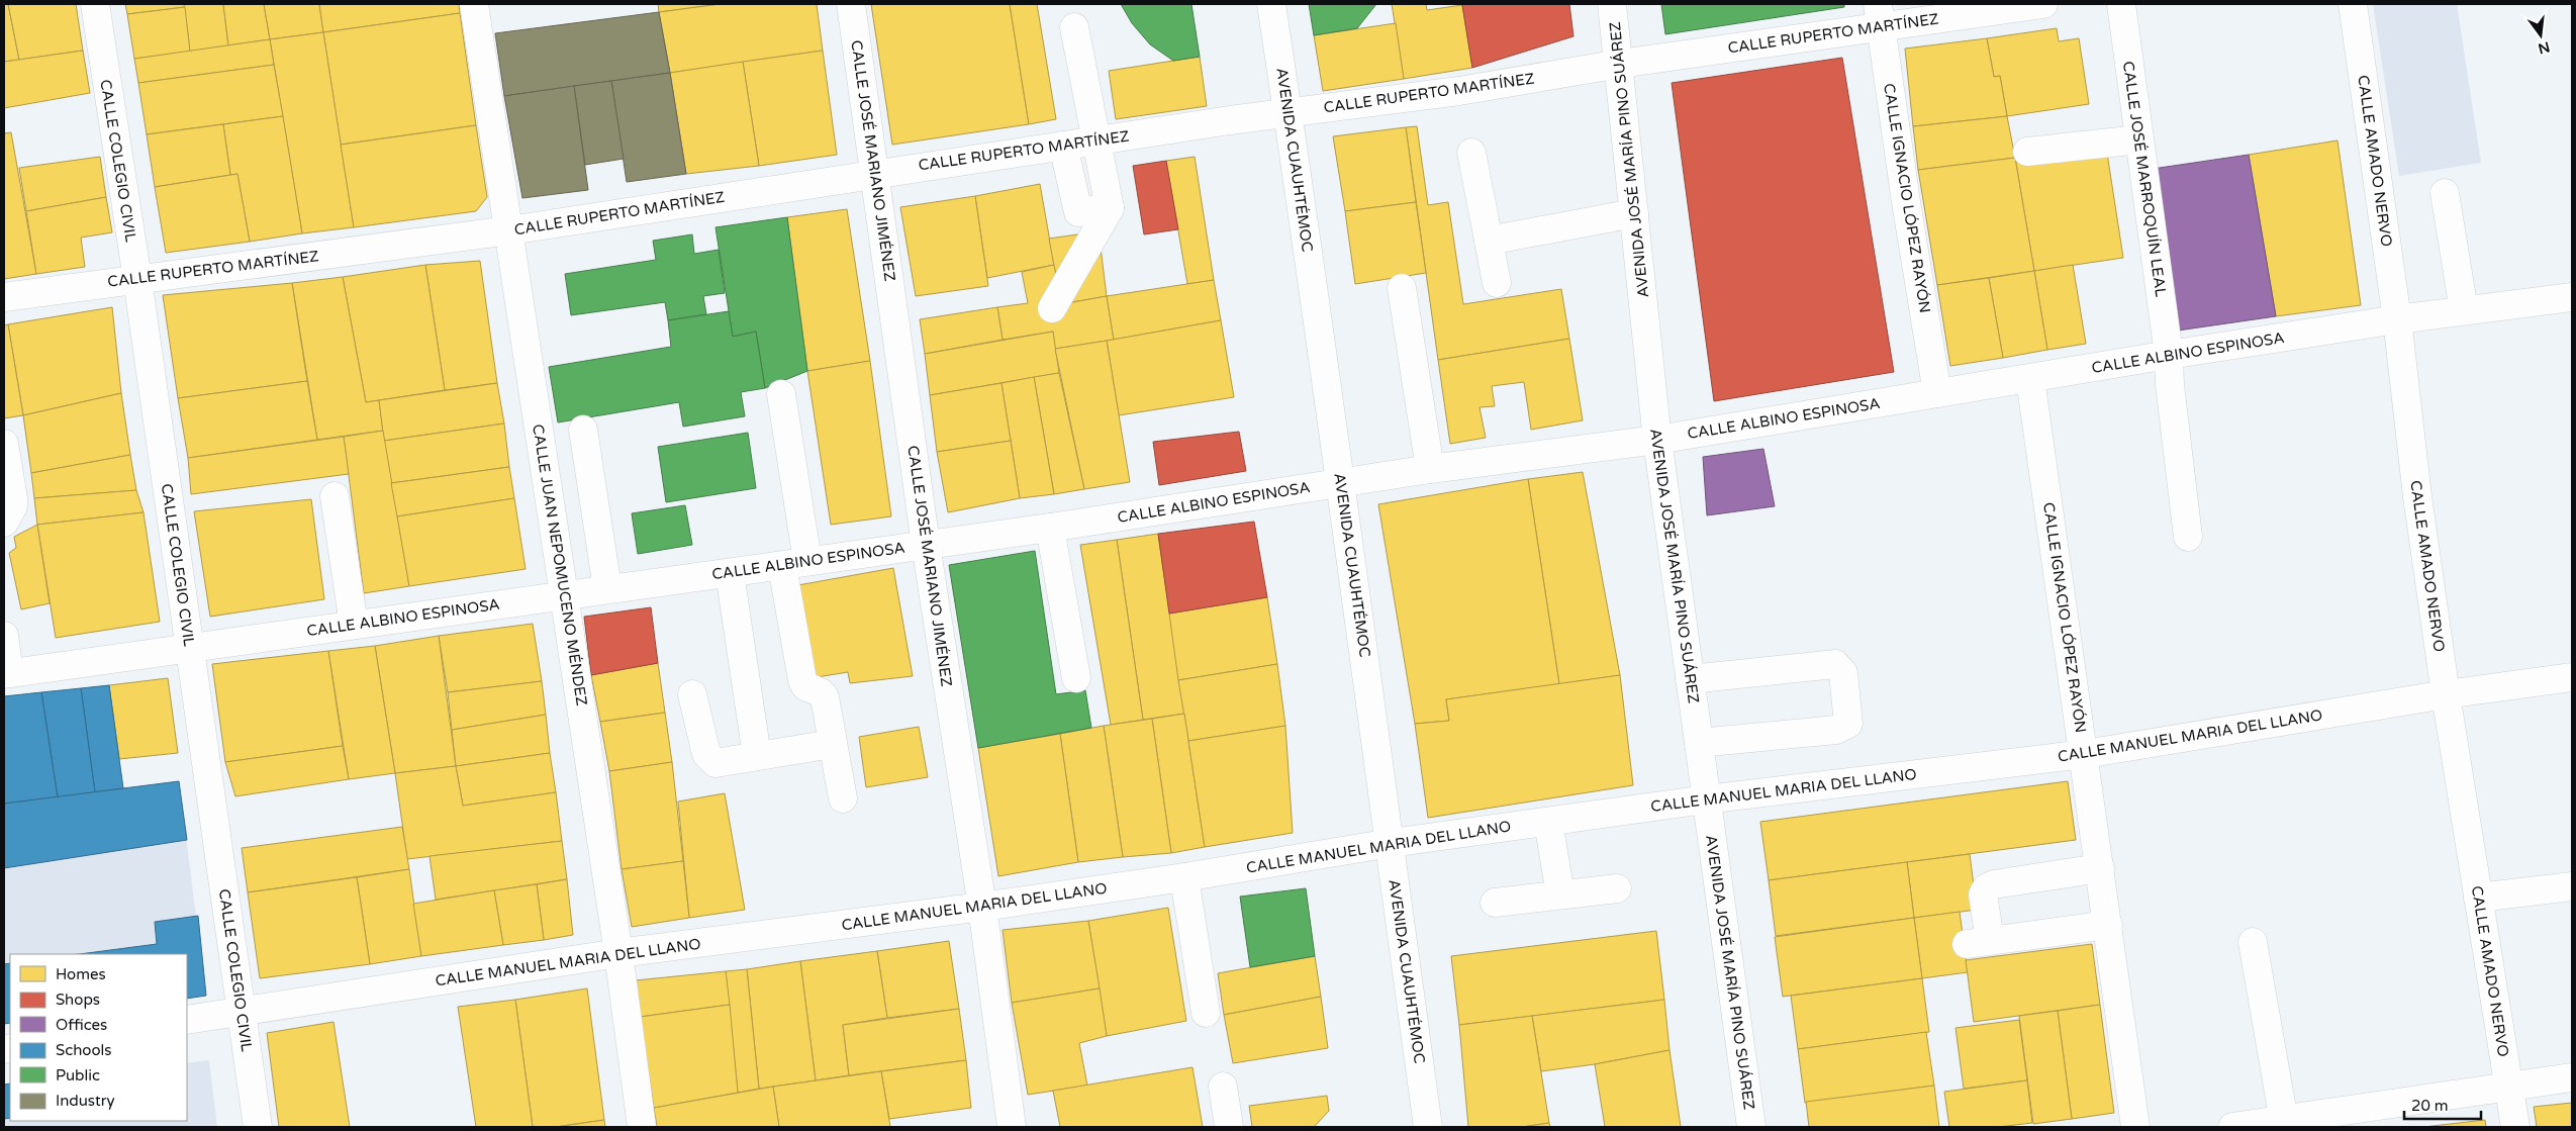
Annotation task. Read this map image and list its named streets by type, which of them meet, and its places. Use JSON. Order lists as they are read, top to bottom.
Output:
{
  "streets": {
    "main road": [
      "CALLE RUPERTO MARTÍNEZ",
      "AVENIDA CUAUHTÉMOC",
      "AVENIDA JOSÉ MARÍA PINO SUÁREZ",
      "CALLE COLEGIO CIVIL",
      "CALLE JOSÉ MARIANO JIMÉNEZ",
      "CALLE AMADO NERVO",
      "CALLE JOSÉ MARROQUÍN LEAL",
      "CALLE IGNACIO LÓPEZ RAYÓN",
      "CALLE ALBINO ESPINOSA",
      "CALLE JUAN NEPOMUCENO MÉNDEZ",
      "CALLE MANUEL MARIA DEL LLANO"
    ]
  },
  "crossings": [
    ["CALLE RUPERTO MARTÍNEZ", "AVENIDA CUAUHTÉMOC"],
    ["CALLE RUPERTO MARTÍNEZ", "AVENIDA JOSÉ MARÍA PINO SUÁREZ"],
    ["CALLE RUPERTO MARTÍNEZ", "CALLE COLEGIO CIVIL"],
    ["CALLE RUPERTO MARTÍNEZ", "CALLE JOSÉ MARIANO JIMÉNEZ"],
    ["CALLE RUPERTO MARTÍNEZ", "CALLE IGNACIO LÓPEZ RAYÓN"],
    ["CALLE RUPERTO MARTÍNEZ", "CALLE JUAN NEPOMUCENO MÉNDEZ"],
    ["AVENIDA CUAUHTÉMOC", "CALLE ALBINO ESPINOSA"],
    ["AVENIDA CUAUHTÉMOC", "CALLE MANUEL MARIA DEL LLANO"],
    ["AVENIDA JOSÉ MARÍA PINO SUÁREZ", "CALLE ALBINO ESPINOSA"],
    ["AVENIDA JOSÉ MARÍA PINO SUÁREZ", "CALLE MANUEL MARIA DEL LLANO"],
    ["CALLE COLEGIO CIVIL", "CALLE ALBINO ESPINOSA"],
    ["CALLE COLEGIO CIVIL", "CALLE MANUEL MARIA DEL LLANO"],
    ["CALLE JOSÉ MARIANO JIMÉNEZ", "CALLE ALBINO ESPINOSA"],
    ["CALLE JOSÉ MARIANO JIMÉNEZ", "CALLE MANUEL MARIA DEL LLANO"],
    ["CALLE AMADO NERVO", "CALLE ALBINO ESPINOSA"],
    ["CALLE AMADO NERVO", "CALLE MANUEL MARIA DEL LLANO"],
    ["CALLE JOSÉ MARROQUÍN LEAL", "CALLE ALBINO ESPINOSA"],
    ["CALLE IGNACIO LÓPEZ RAYÓN", "CALLE ALBINO ESPINOSA"],
    ["CALLE IGNACIO LÓPEZ RAYÓN", "CALLE MANUEL MARIA DEL LLANO"],
    ["CALLE ALBINO ESPINOSA", "CALLE JUAN NEPOMUCENO MÉNDEZ"],
    ["CALLE JUAN NEPOMUCENO MÉNDEZ", "CALLE MANUEL MARIA DEL LLANO"]
  ],
  "legend": [
    "Homes",
    "Shops",
    "Offices",
    "Schools",
    "Public",
    "Industry"
  ],
  "scale_bar": "20 m",
  "north": "bottom"
}
